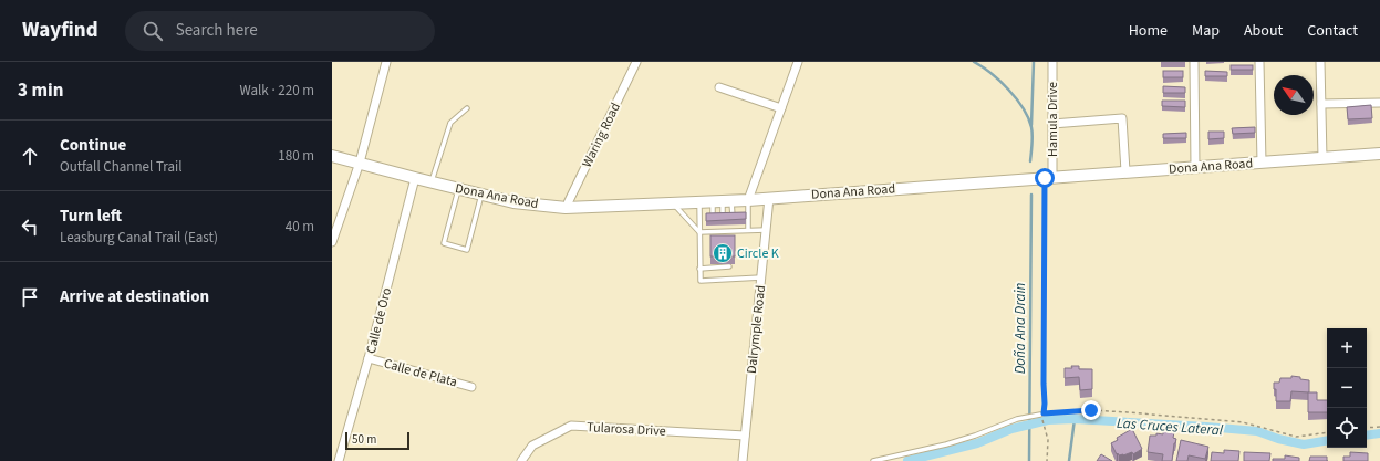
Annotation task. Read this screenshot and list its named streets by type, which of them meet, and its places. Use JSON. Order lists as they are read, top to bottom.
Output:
{
  "streets": {
    "street": [
      "Hamula Drive",
      "Waring Road",
      "Dona Ana Road",
      "Calle de Oro",
      "Dalrymple Road",
      "Calle de Plata",
      "Tularosa Drive"
    ]
  },
  "crossings": [
    ["Hamula Drive", "Dona Ana Road"],
    ["Waring Road", "Dona Ana Road"],
    ["Dona Ana Road", "Calle de Oro"],
    ["Dona Ana Road", "Dalrymple Road"],
    ["Calle de Oro", "Calle de Plata"],
    ["Dalrymple Road", "Tularosa Drive"]
  ],
  "water": ["Doña Ana Drain", "Las Cruces Lateral"],
  "places": {
    "building": ["Circle K"]
  },
  "scale_bar": "50 m",
  "north": "top left",
  "page": {
    "header": "Wayfind",
    "search": "Search here",
    "nav": [
      "Home",
      "Map",
      "About",
      "Contact"
    ],
    "heading": ["3 min", "Walk · 220 m"],
    "list": [
      ["Continue", "Outfall Channel Trail", "180 m"],
      ["Turn left", "Leasburg Canal Trail (East)", "40 m"],
      "Arrive at destination"
    ],
    "map_buttons": ["+", "−"],
    "scale": "50 m"
  }
}
